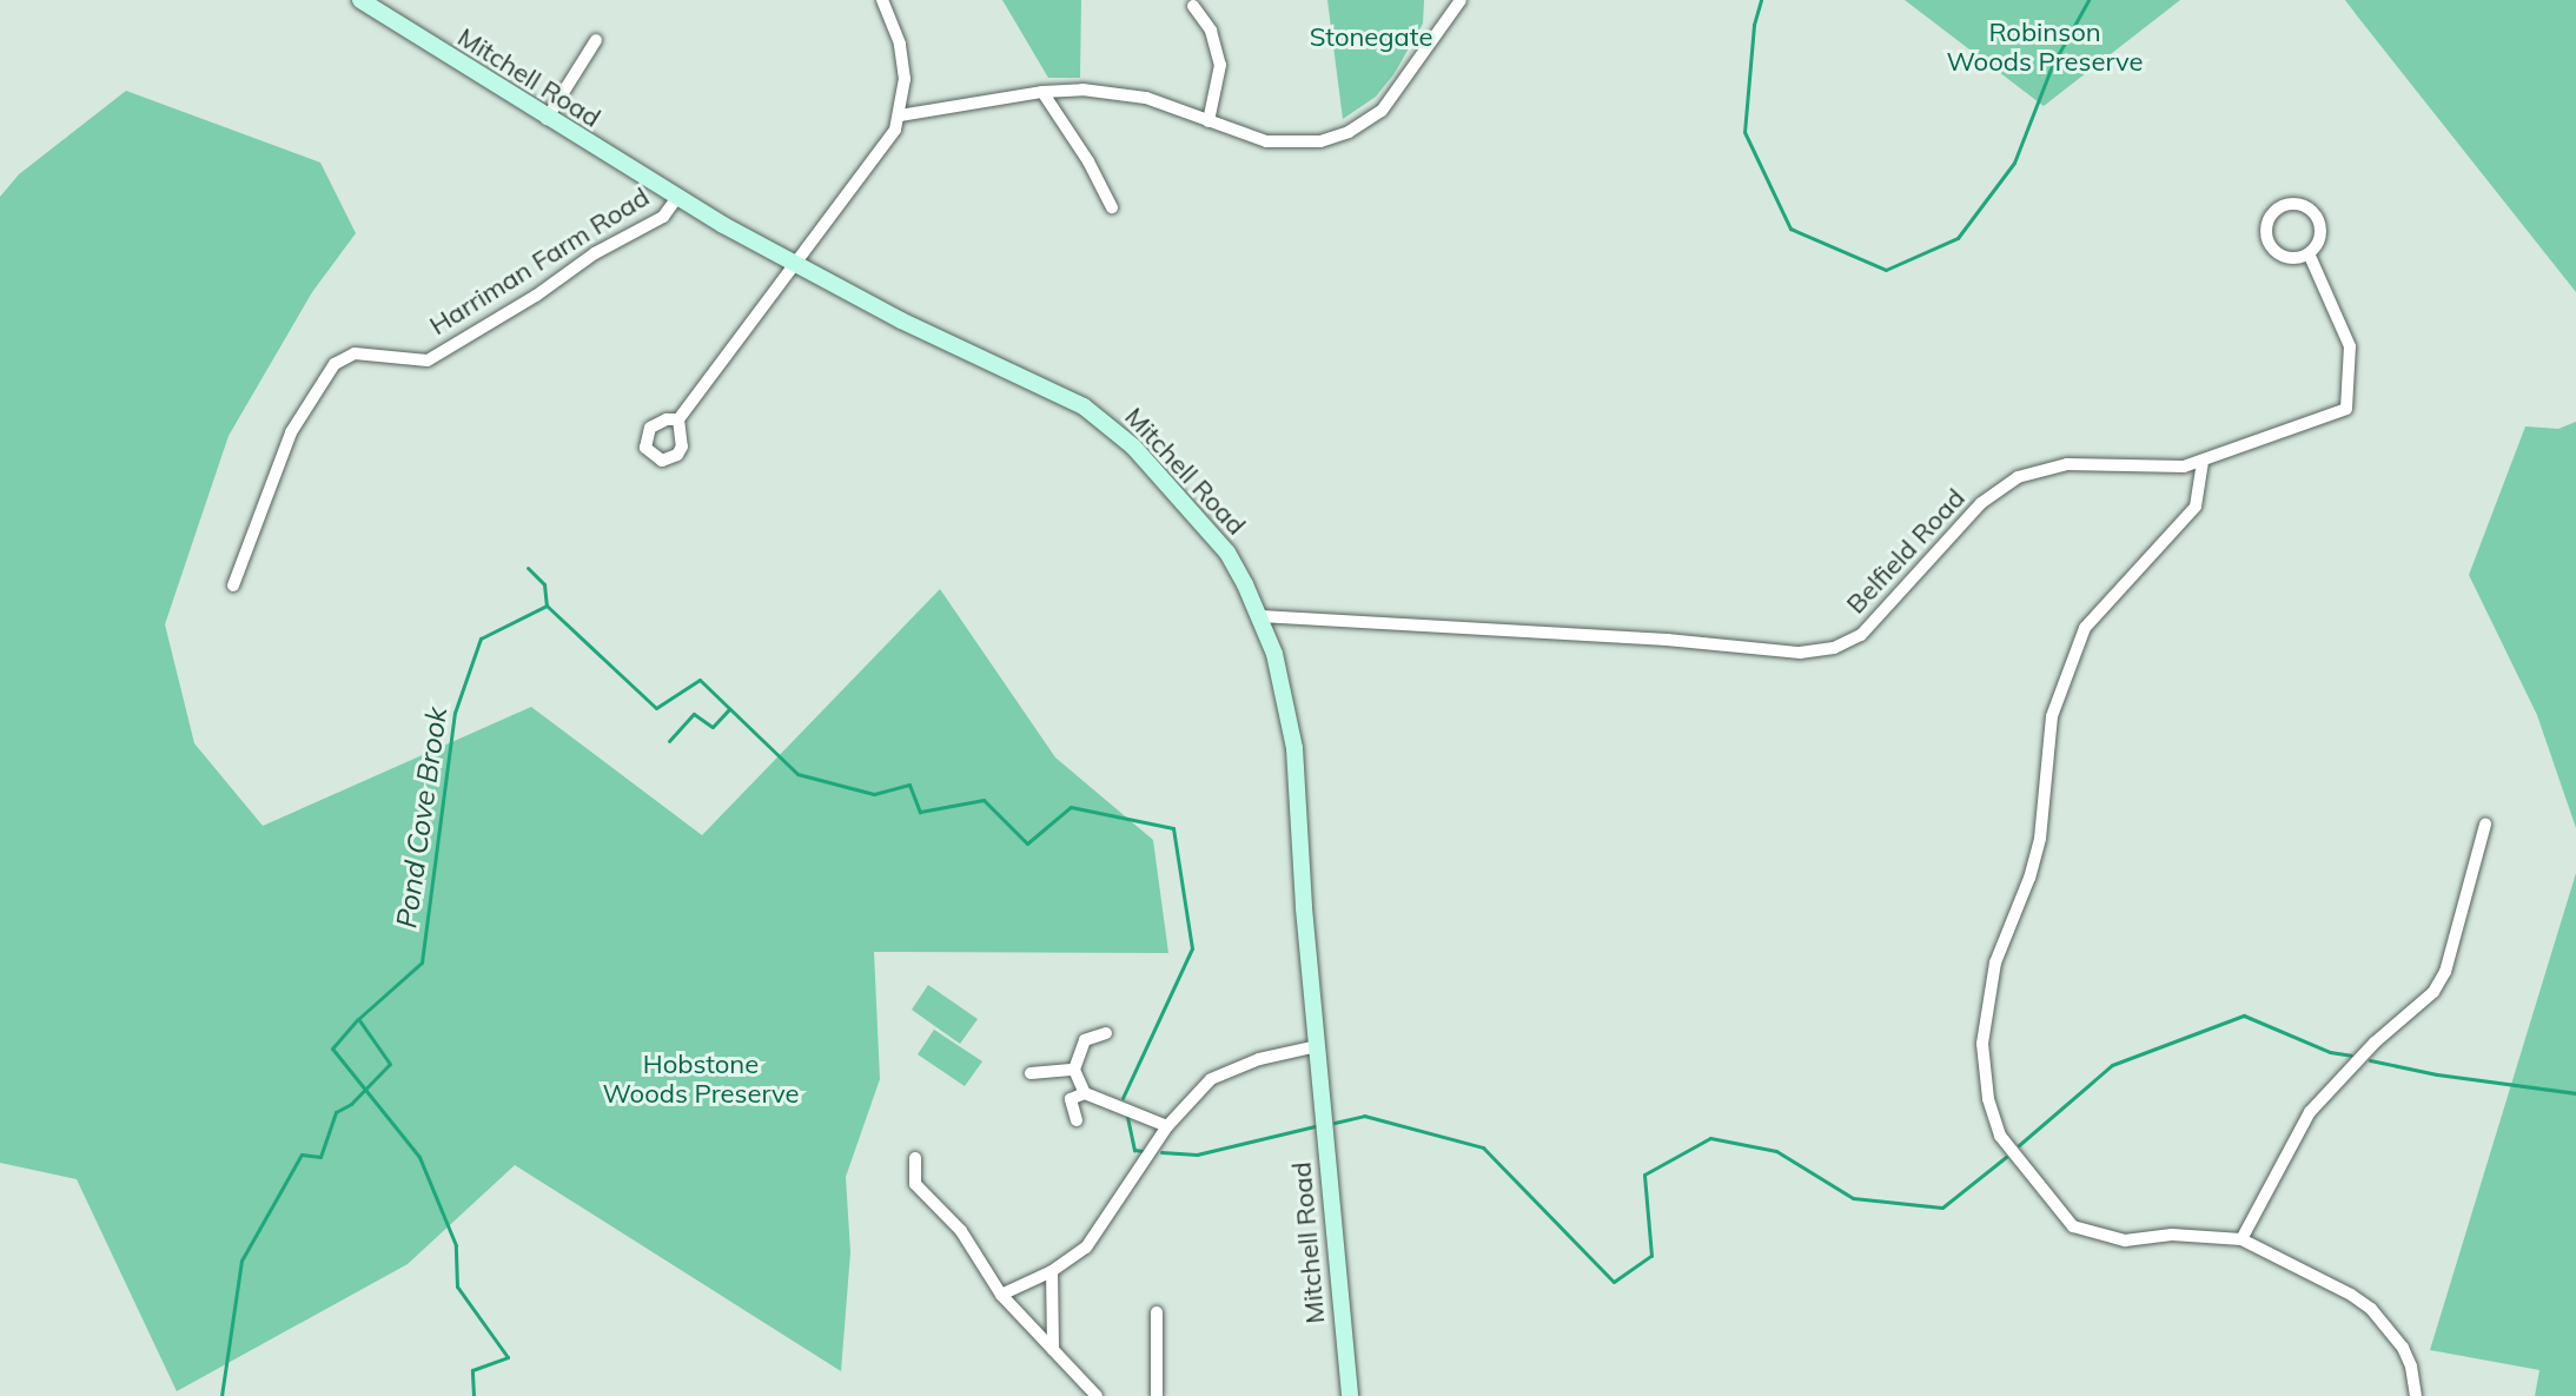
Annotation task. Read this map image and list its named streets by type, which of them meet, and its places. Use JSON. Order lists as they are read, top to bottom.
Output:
{
  "streets": {
    "street": ["Mitchell Road", "Harriman Farm Road", "Belfield Road"]
  },
  "crossings": [
    ["Mitchell Road", "Harriman Farm Road"],
    ["Mitchell Road", "Belfield Road"]
  ],
  "water": ["Pond Cove Brook"],
  "parks": ["Robinson Woods Preserve", "Stonegate", "Hobstone Woods Preserve"]
}
